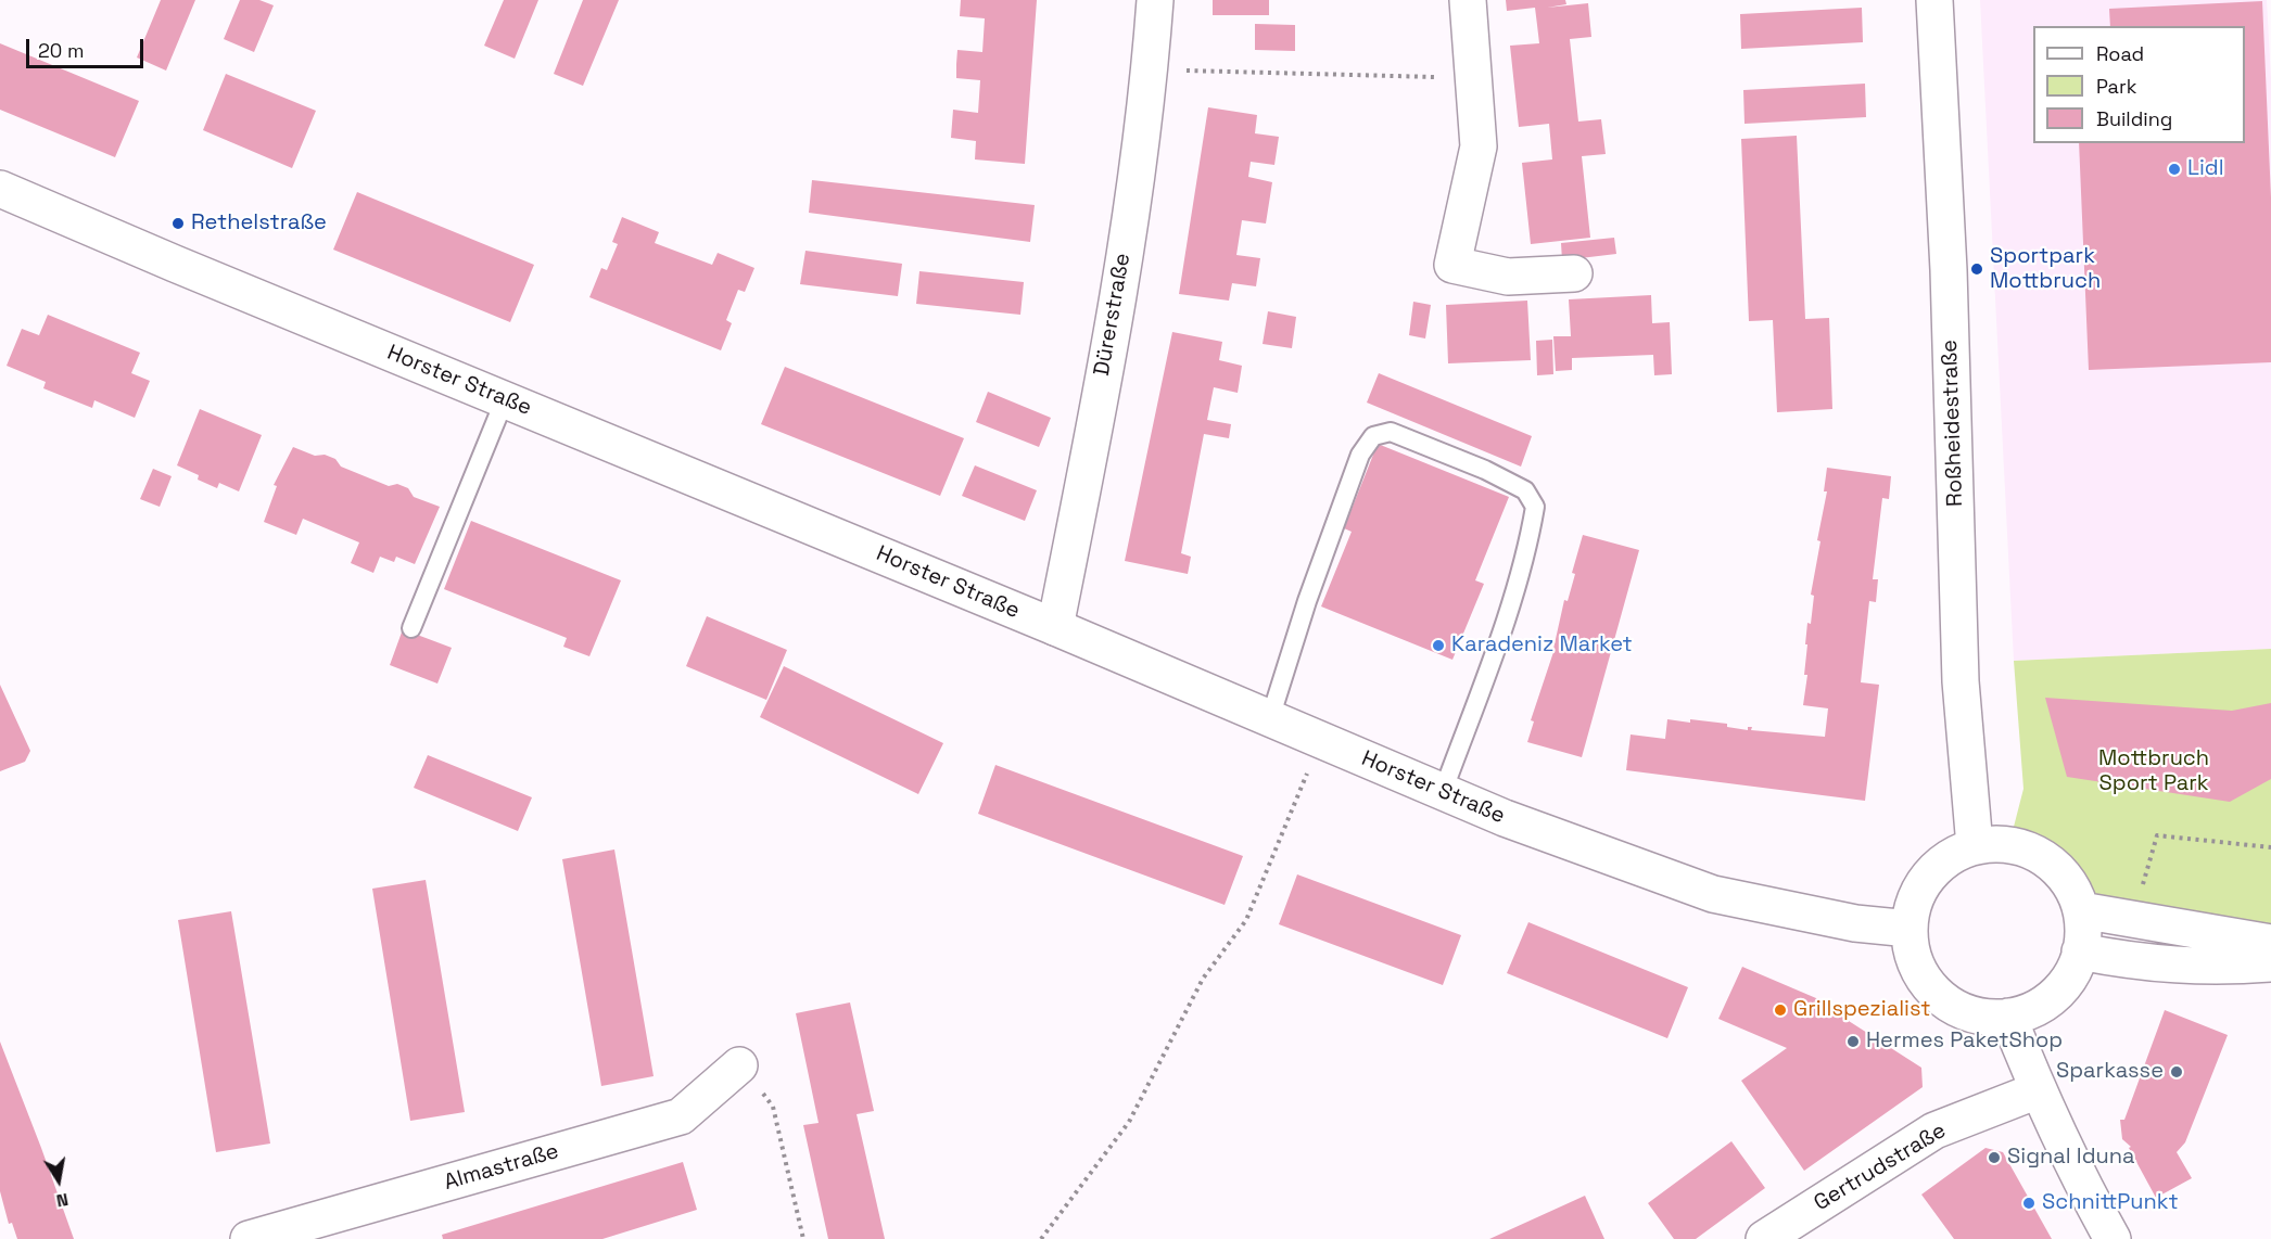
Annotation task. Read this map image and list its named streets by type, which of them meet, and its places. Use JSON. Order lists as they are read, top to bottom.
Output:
{
  "streets": {
    "street": [
      "Dürerstraße",
      "Horster Straße",
      "Roßheidestraße",
      "Almastraße",
      "Gertrudstraße"
    ]
  },
  "crossings": [
    ["Dürerstraße", "Horster Straße"],
    ["Horster Straße", "Roßheidestraße"]
  ],
  "parks": ["Mottbruch Sport Park"],
  "places": [
    "Lidl",
    "Rethelstraße",
    "Sportpark Mottbruch",
    "Karadeniz Market",
    "Grillspezialist",
    "Hermes PaketShop",
    "Sparkasse",
    "Signal Iduna",
    "SchnittPunkt"
  ],
  "legend": ["Road", "Park", "Building"],
  "scale_bar": "20 m",
  "north": "bottom"
}
